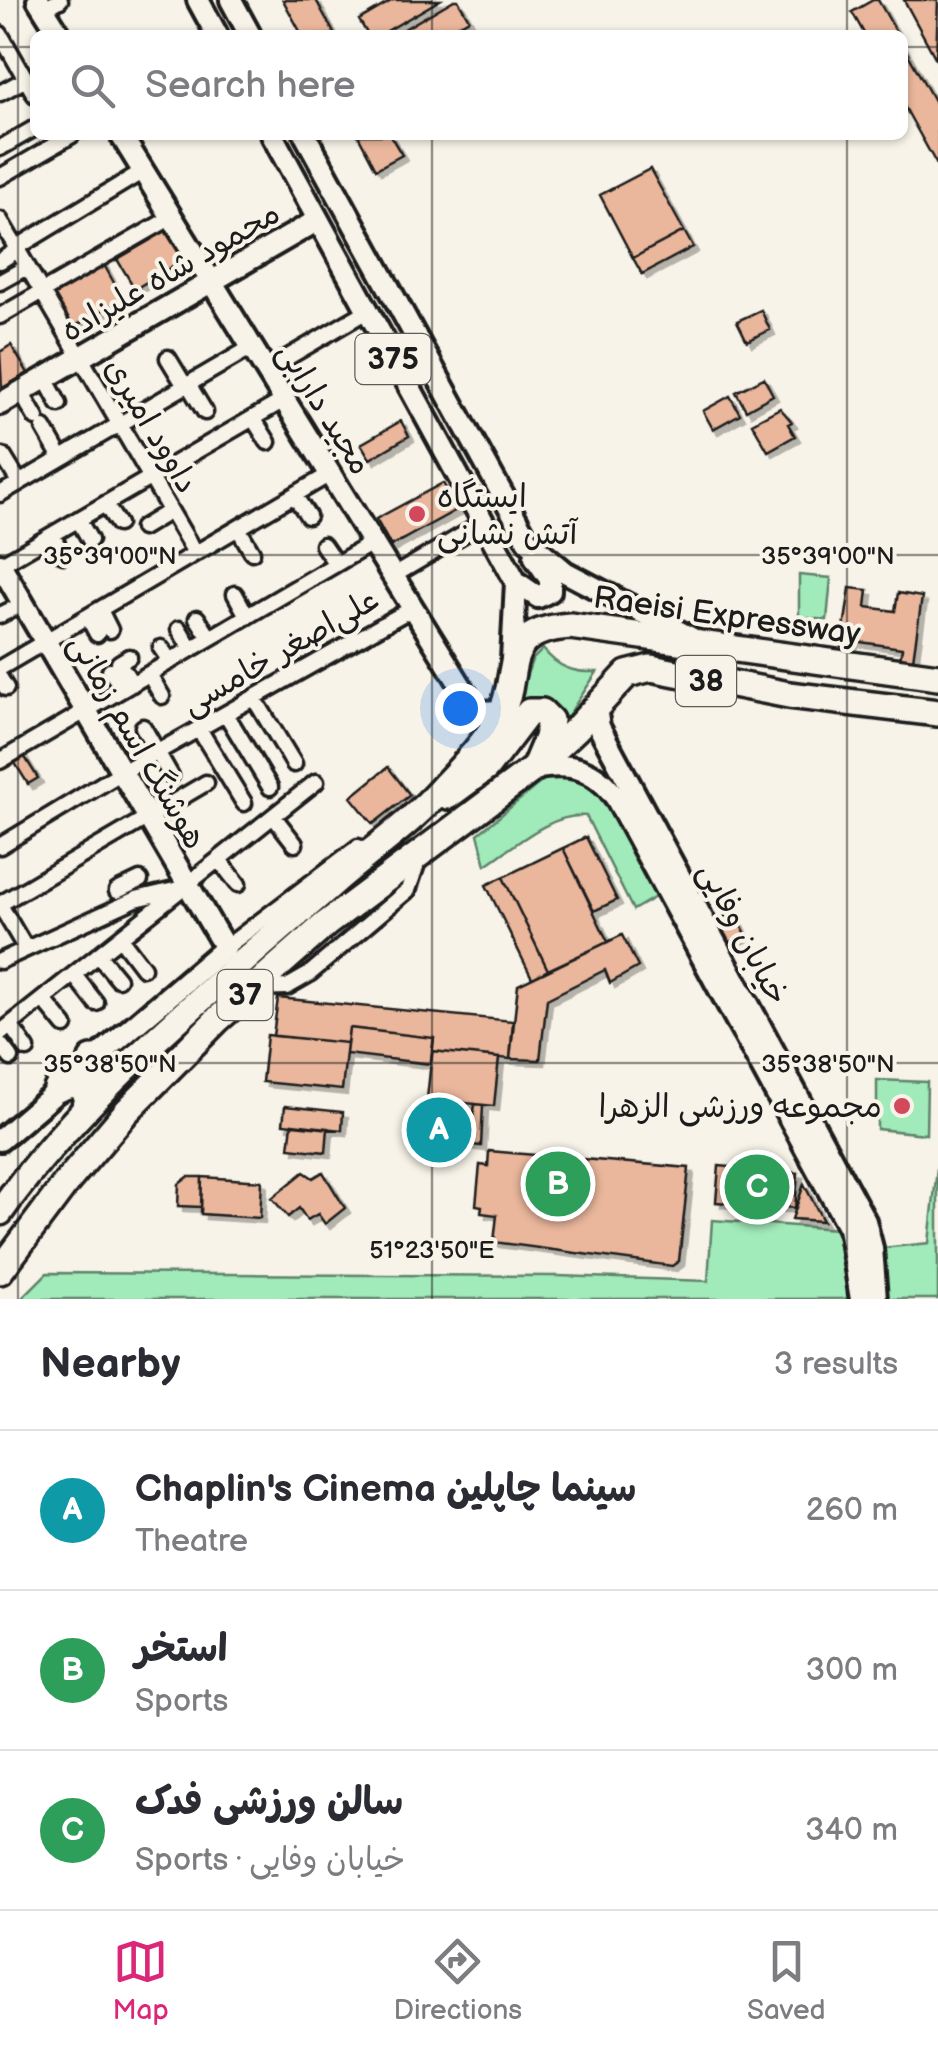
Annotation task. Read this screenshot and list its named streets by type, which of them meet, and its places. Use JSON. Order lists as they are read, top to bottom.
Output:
{
  "streets": {
    "highway": ["Raeisi Expressway", "38", "37"],
    "main road": [
      "محمود شاه علیزاده",
      "375",
      "مجید دارابی",
      "هوشنگ اسم زمانی",
      "خیابان وفایی"
    ],
    "street": ["داوود امیری", "علی‌اصغر خامسی"]
  },
  "crossings": [
    ["محمود شاه علیزاده", "375"],
    ["محمود شاه علیزاده", "مجید دارابی"],
    ["محمود شاه علیزاده", "داوود امیری"],
    ["375", "Raeisi Expressway"],
    ["مجید دارابی", "علی‌اصغر خامسی"],
    ["مجید دارابی", "37"],
    ["Raeisi Expressway", "خیابان وفایی"],
    ["Raeisi Expressway", "37"],
    ["علی‌اصغر خامسی", "هوشنگ اسم زمانی"],
    ["خیابان وفایی", "37"]
  ],
  "places": ["ایستگاه آتش نشانی", "مجموعه ورزشی الزهرا"],
  "page": {
    "search": "Search here",
    "pins": ["A", "B", "C"],
    "heading": ["Nearby", "3 results"],
    "list": [
      {
        "mark": "A",
        "name": "Chaplin's Cinema سینما چاپلین",
        "note": "Theatre",
        "value": "260 m"
      },
      {
        "mark": "B",
        "name": "استخر",
        "note": "Sports",
        "value": "300 m"
      },
      {
        "mark": "C",
        "name": "سالن ورزشی فدک",
        "note": "Sports · خیابان وفایی",
        "value": "340 m"
      }
    ],
    "nav": ["Map", "Directions", "Saved"]
  },
  "coordinates": ["35°39'00\"N", "35°38'50\"N", "51°23'50\"E"]
}
